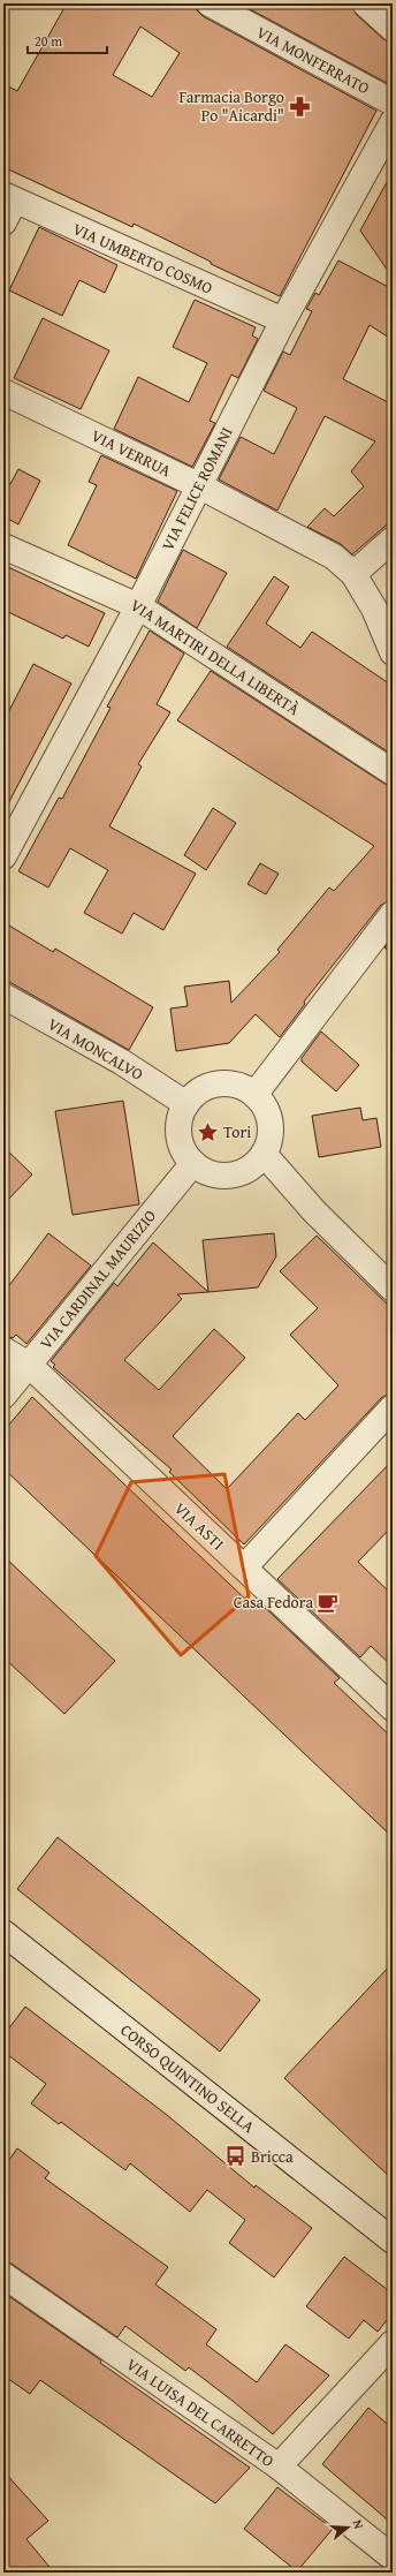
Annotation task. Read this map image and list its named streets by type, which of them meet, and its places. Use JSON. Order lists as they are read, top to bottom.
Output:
{
  "streets": {
    "street": [
      "VIA MONFERRATO",
      "VIA UMBERTO COSMO",
      "VIA VERRUA",
      "VIA FELICE ROMANI",
      "VIA MARTIRI DELLA LIBERTÀ",
      "VIA MONCALVO",
      "VIA CARDINAL MAURIZIO",
      "VIA ASTI",
      "CORSO QUINTINO SELLA",
      "VIA LUISA DEL CARRETTO"
    ]
  },
  "crossings": [
    ["VIA UMBERTO COSMO", "VIA FELICE ROMANI"],
    ["VIA VERRUA", "VIA FELICE ROMANI"],
    ["VIA FELICE ROMANI", "VIA MARTIRI DELLA LIBERTÀ"],
    ["VIA MONCALVO", "VIA CARDINAL MAURIZIO"],
    ["VIA CARDINAL MAURIZIO", "VIA ASTI"]
  ],
  "places": {
    "pharmacy": ["Farmacia Borgo Po \"Aicardi\""],
    "place": ["Tori"],
    "cafe": ["Casa Fedora"],
    "bus stop": ["Bricca"]
  },
  "scale_bar": "20 m",
  "north": "right"
}
